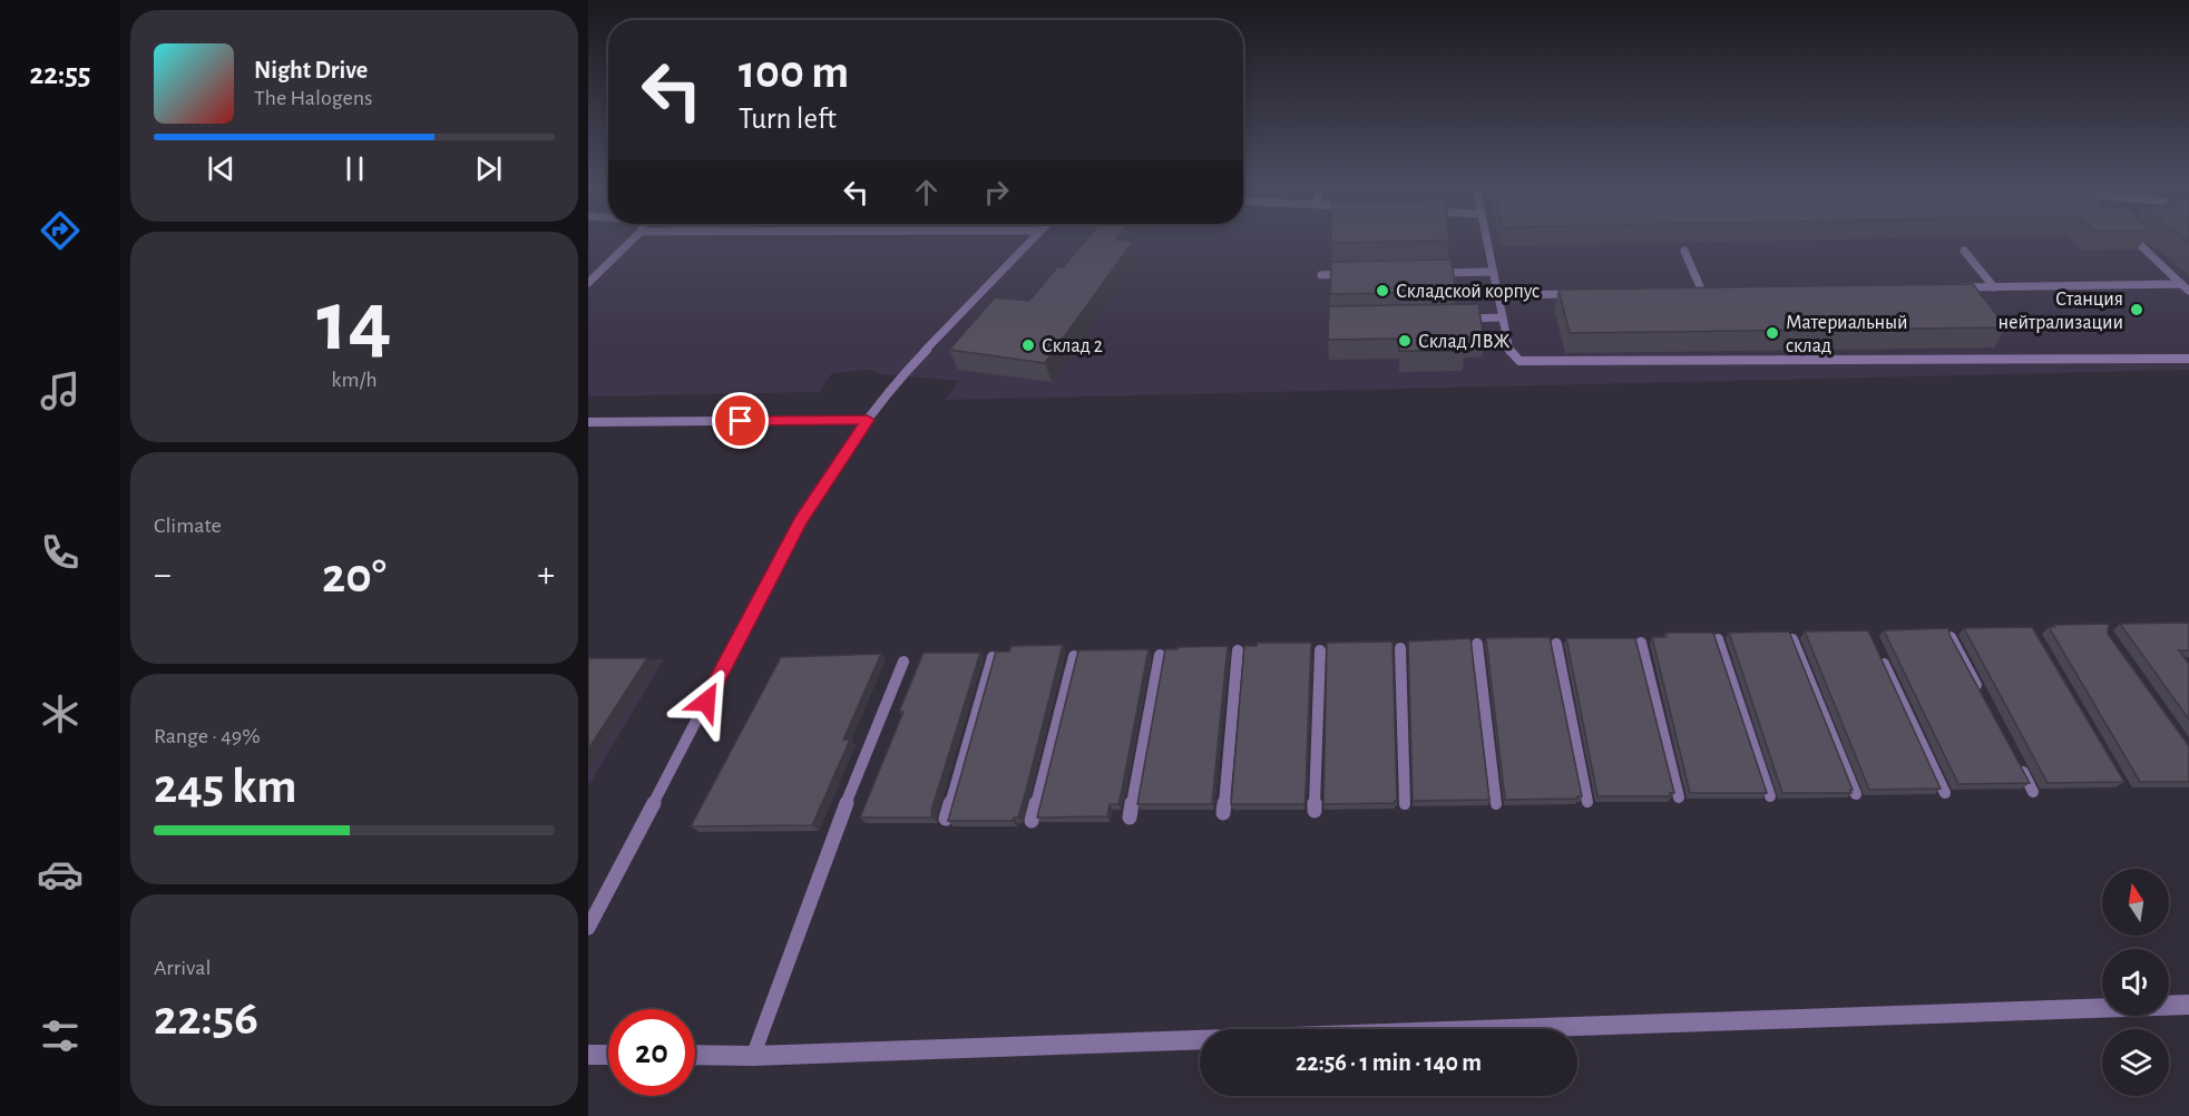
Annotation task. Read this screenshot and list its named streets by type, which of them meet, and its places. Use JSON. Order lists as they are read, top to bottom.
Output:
{
  "places": [
    "Складской корпус",
    "Станция нейтрализации",
    "Материальный склад",
    "Склад ЛВЖ",
    "Склад 2"
  ],
  "north": "top",
  "page": {
    "tabs": "22:55",
    "turn": ["100 m", "Turn left"],
    "song": ["Night Drive", "The Halogens"],
    "tile": [
      ["14", "km/h"],
      "Climate",
      ["Range · 49%", "245 km"],
      ["Arrival", "22:56"]
    ],
    "heat": ["−", "20°", "+"],
    "limit": "20",
    "trip": "22:56 · 1 min · 140 m"
  }
}
